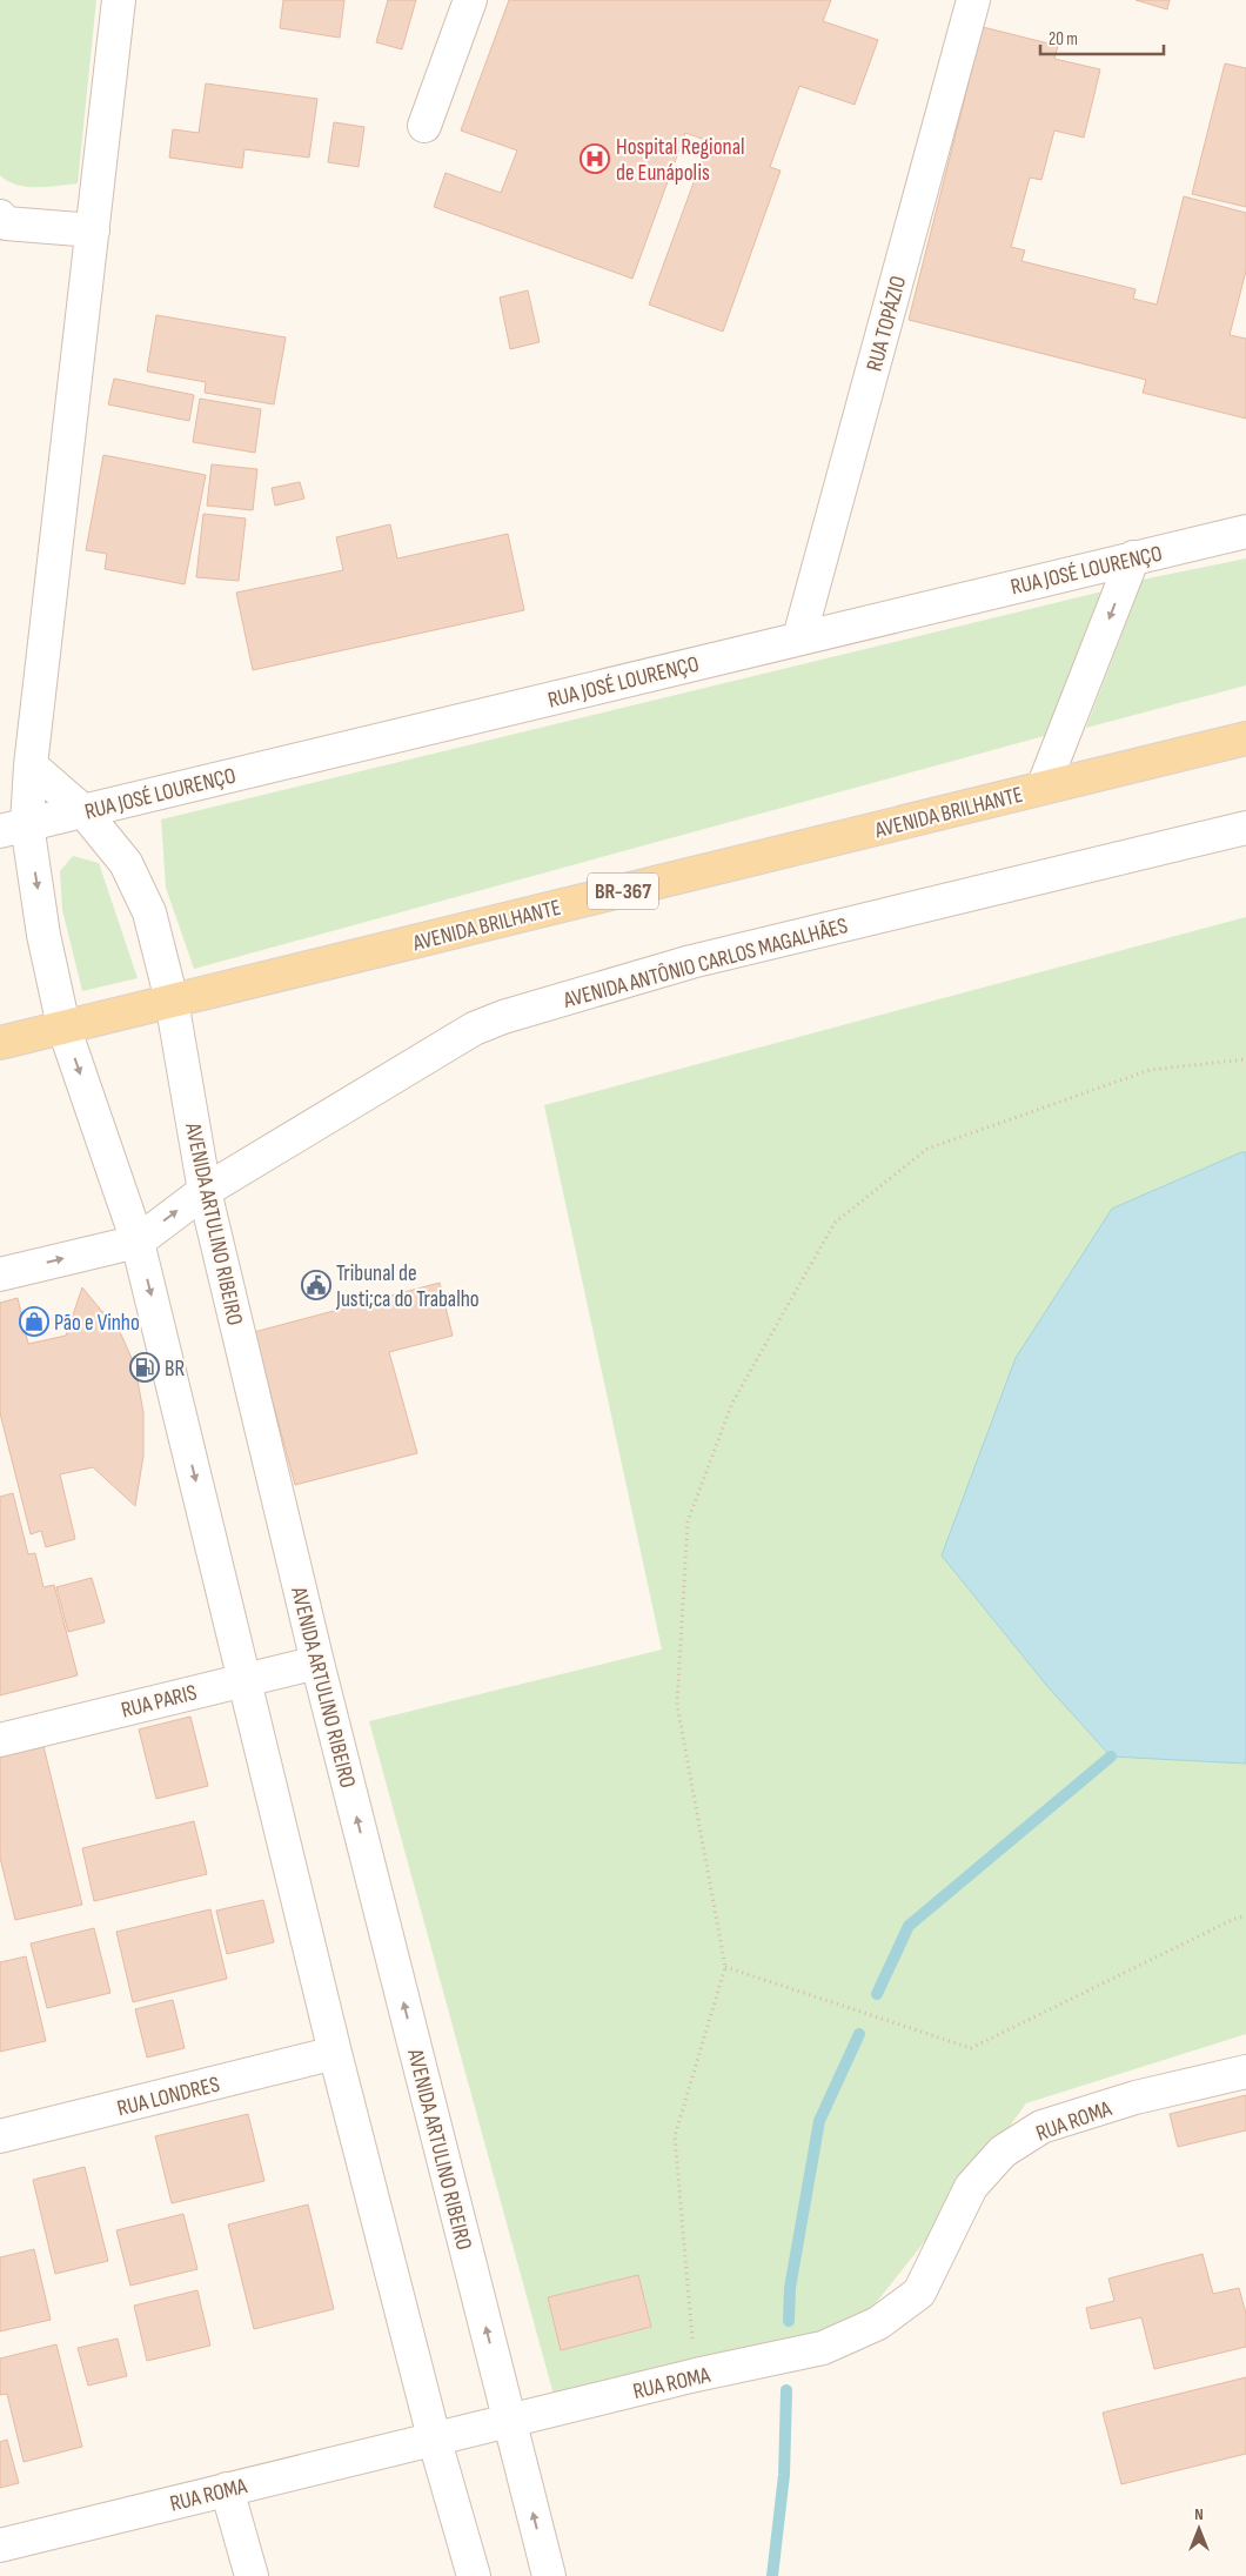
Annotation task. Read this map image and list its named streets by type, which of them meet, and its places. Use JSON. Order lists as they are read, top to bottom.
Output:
{
  "streets": {
    "main road": ["AVENIDA BRILHANTE", "BR-367"],
    "street": [
      "RUA TOPÁZIO",
      "RUA JOSÉ LOURENÇO",
      "AVENIDA ANTÔNIO CARLOS MAGALHÃES",
      "AVENIDA ARTULINO RIBEIRO",
      "RUA PARIS",
      "RUA LONDRES",
      "RUA ROMA"
    ]
  },
  "crossings": [
    ["RUA TOPÁZIO", "RUA JOSÉ LOURENÇO"],
    ["RUA JOSÉ LOURENÇO", "AVENIDA ARTULINO RIBEIRO"],
    ["AVENIDA BRILHANTE", "AVENIDA ARTULINO RIBEIRO"],
    ["AVENIDA ANTÔNIO CARLOS MAGALHÃES", "AVENIDA ARTULINO RIBEIRO"],
    ["AVENIDA ARTULINO RIBEIRO", "RUA PARIS"],
    ["AVENIDA ARTULINO RIBEIRO", "RUA ROMA"]
  ],
  "places": {
    "hospital": ["Hospital Regional de Eunápolis"],
    "public building": ["Tribunal de Justi;ca do Trabalho"],
    "shop": ["Pão e Vinho"],
    "fuel station": ["BR"]
  },
  "scale_bar": "20 m",
  "north": "top"
}
